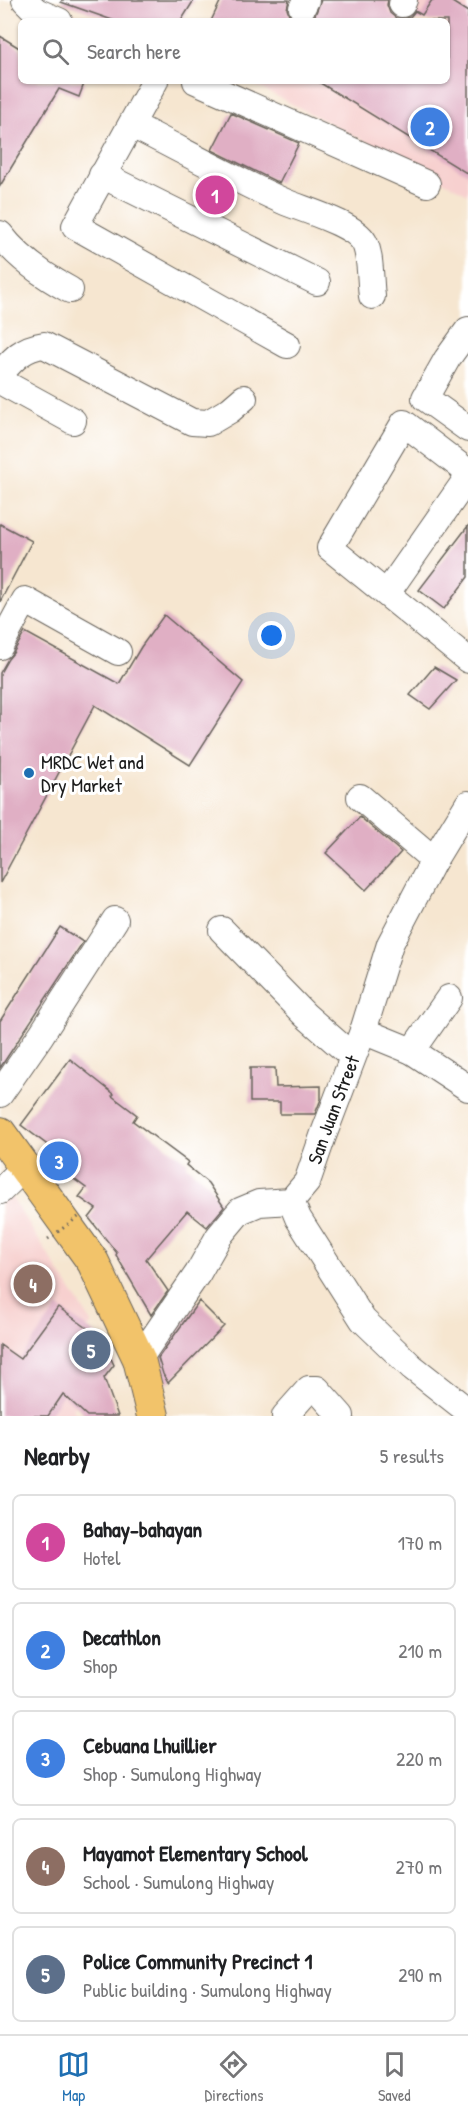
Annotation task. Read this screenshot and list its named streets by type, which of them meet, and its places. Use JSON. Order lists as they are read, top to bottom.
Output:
{
  "streets": {
    "street": ["San Juan Street"]
  },
  "places": ["MRDC Wet and Dry Market"],
  "page": {
    "search": "Search here",
    "pins": [
      "2",
      "1",
      "3",
      "4",
      "5"
    ],
    "heading": ["Nearby", "5 results"],
    "list": [
      {
        "mark": "1",
        "name": "Bahay-bahayan",
        "note": "Hotel",
        "value": "170 m"
      },
      {
        "mark": "2",
        "name": "Decathlon",
        "note": "Shop",
        "value": "210 m"
      },
      {
        "mark": "3",
        "name": "Cebuana Lhuillier",
        "note": "Shop · Sumulong Highway",
        "value": "220 m"
      },
      {
        "mark": "4",
        "name": "Mayamot Elementary School",
        "note": "School · Sumulong Highway",
        "value": "270 m"
      },
      {
        "mark": "5",
        "name": "Police Community Precinct 1",
        "note": "Public building · Sumulong Highway",
        "value": "290 m"
      }
    ],
    "nav": ["Map", "Directions", "Saved"]
  }
}
